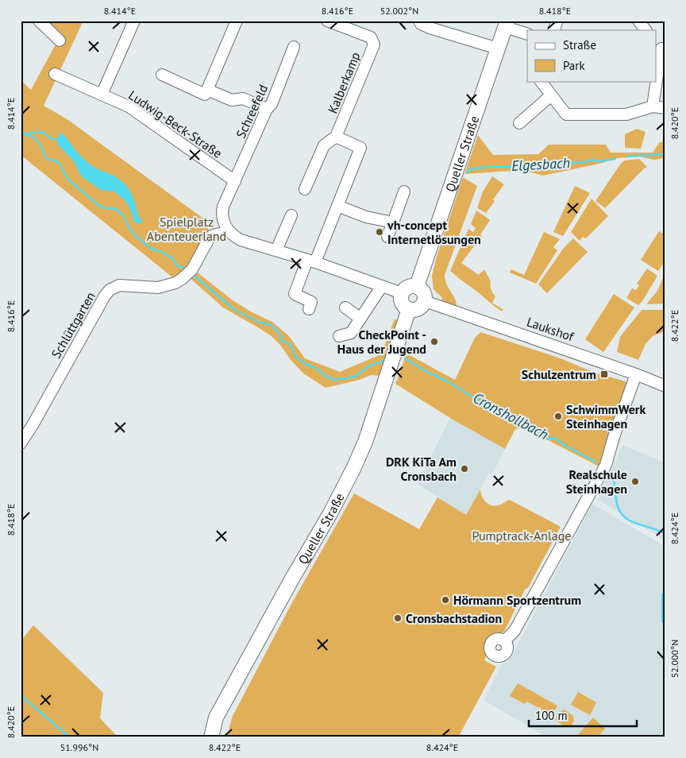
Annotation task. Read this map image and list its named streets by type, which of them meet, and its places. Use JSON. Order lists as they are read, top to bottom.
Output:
{
  "streets": {
    "main road": ["Queller Straße"],
    "street": [
      "Kalberkamp",
      "Schreefeld",
      "Ludwig-Beck-Straße",
      "Schlüttgarten",
      "Laukshof"
    ]
  },
  "crossings": [
    ["Schreefeld", "Ludwig-Beck-Straße"],
    ["Schreefeld", "Schlüttgarten"],
    ["Queller Straße", "Laukshof"]
  ],
  "water": ["Elgesbach", "Cronshollbach"],
  "parks": ["Spielplatz Abenteuerland", "Pumptrack-Anlage"],
  "places": {
    "other": [
      "vh-concept Internetlösungen",
      "CheckPoint - Haus der Jugend",
      "SchwimmWerk Steinhagen",
      "DRK KiTa Am Cronsbach",
      "Realschule Steinhagen",
      "Hörmann Sportzentrum",
      "Cronsbachstadion"
    ],
    "transit": ["Schulzentrum"]
  },
  "legend": ["Straße", "Park"],
  "scale_bar": "100 m",
  "coordinates": [
    "8.414°E",
    "8.416°E",
    "52.002°N",
    "8.418°E",
    "8.420°E",
    "8.422°E",
    "8.424°E",
    "52.000°N",
    "51.996°N"
  ]
}
